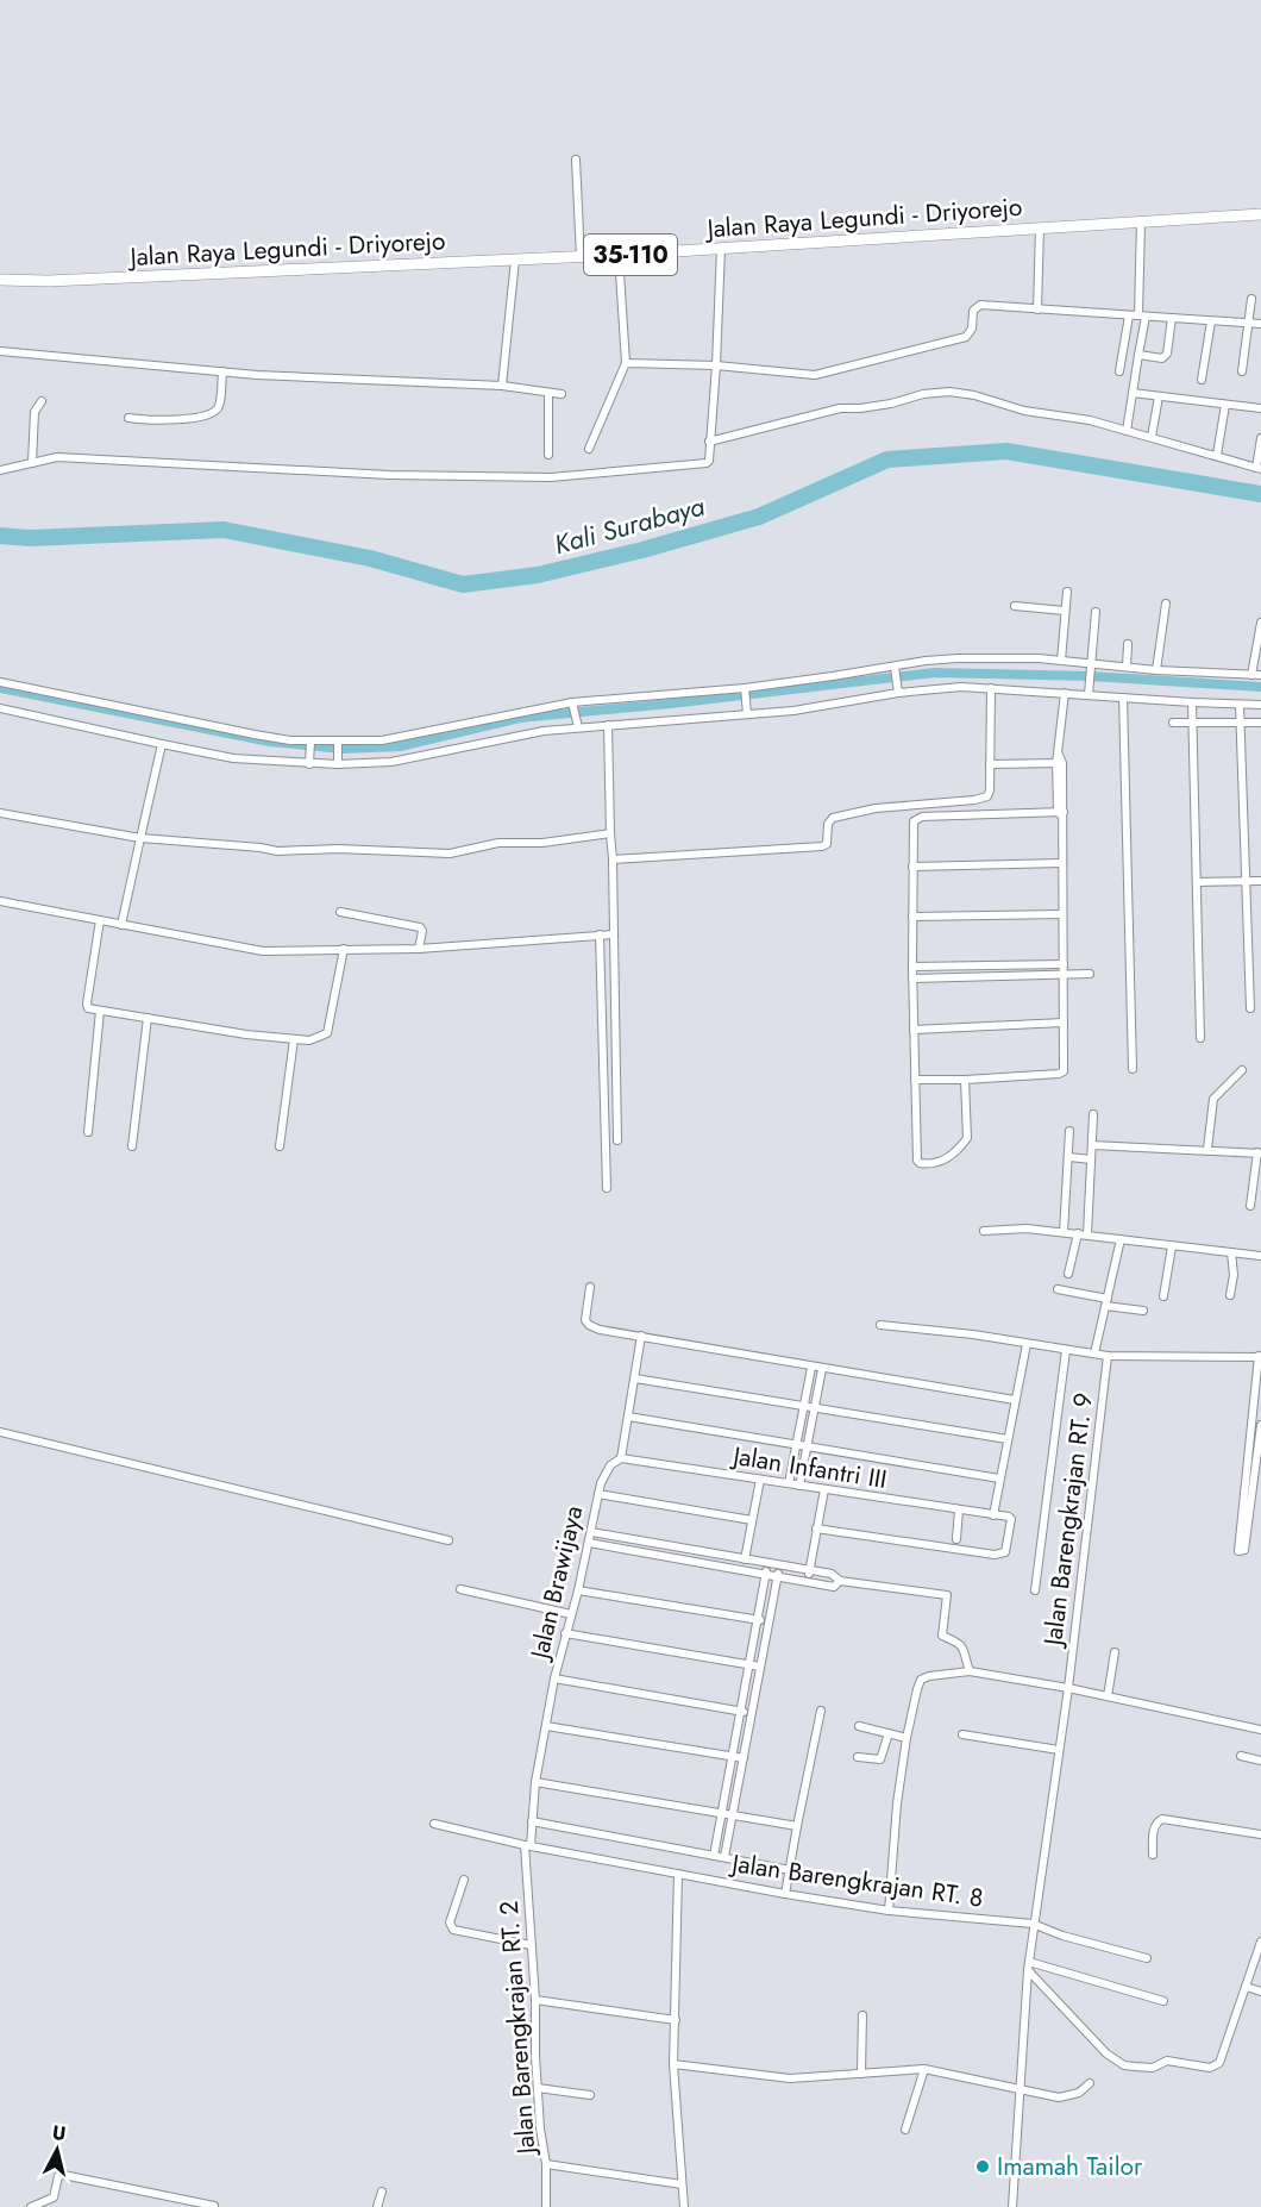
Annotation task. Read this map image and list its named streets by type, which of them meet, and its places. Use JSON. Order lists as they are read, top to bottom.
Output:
{
  "streets": {
    "main road": ["Jalan Raya Legundi - Driyorejo", "35-110"],
    "street": [
      "Jalan Infantri III",
      "Jalan Barengkrajan RT. 9",
      "Jalan Brawijaya",
      "Jalan Barengkrajan RT. 8",
      "Jalan Barengkrajan RT. 2"
    ]
  },
  "crossings": [
    ["Jalan Infantri III", "Jalan Brawijaya"],
    ["Jalan Barengkrajan RT. 9", "Jalan Barengkrajan RT. 8"],
    ["Jalan Brawijaya", "Jalan Barengkrajan RT. 2"]
  ],
  "water": ["Kali Surabaya"],
  "places": ["Imamah Tailor"],
  "north": "top"
}
